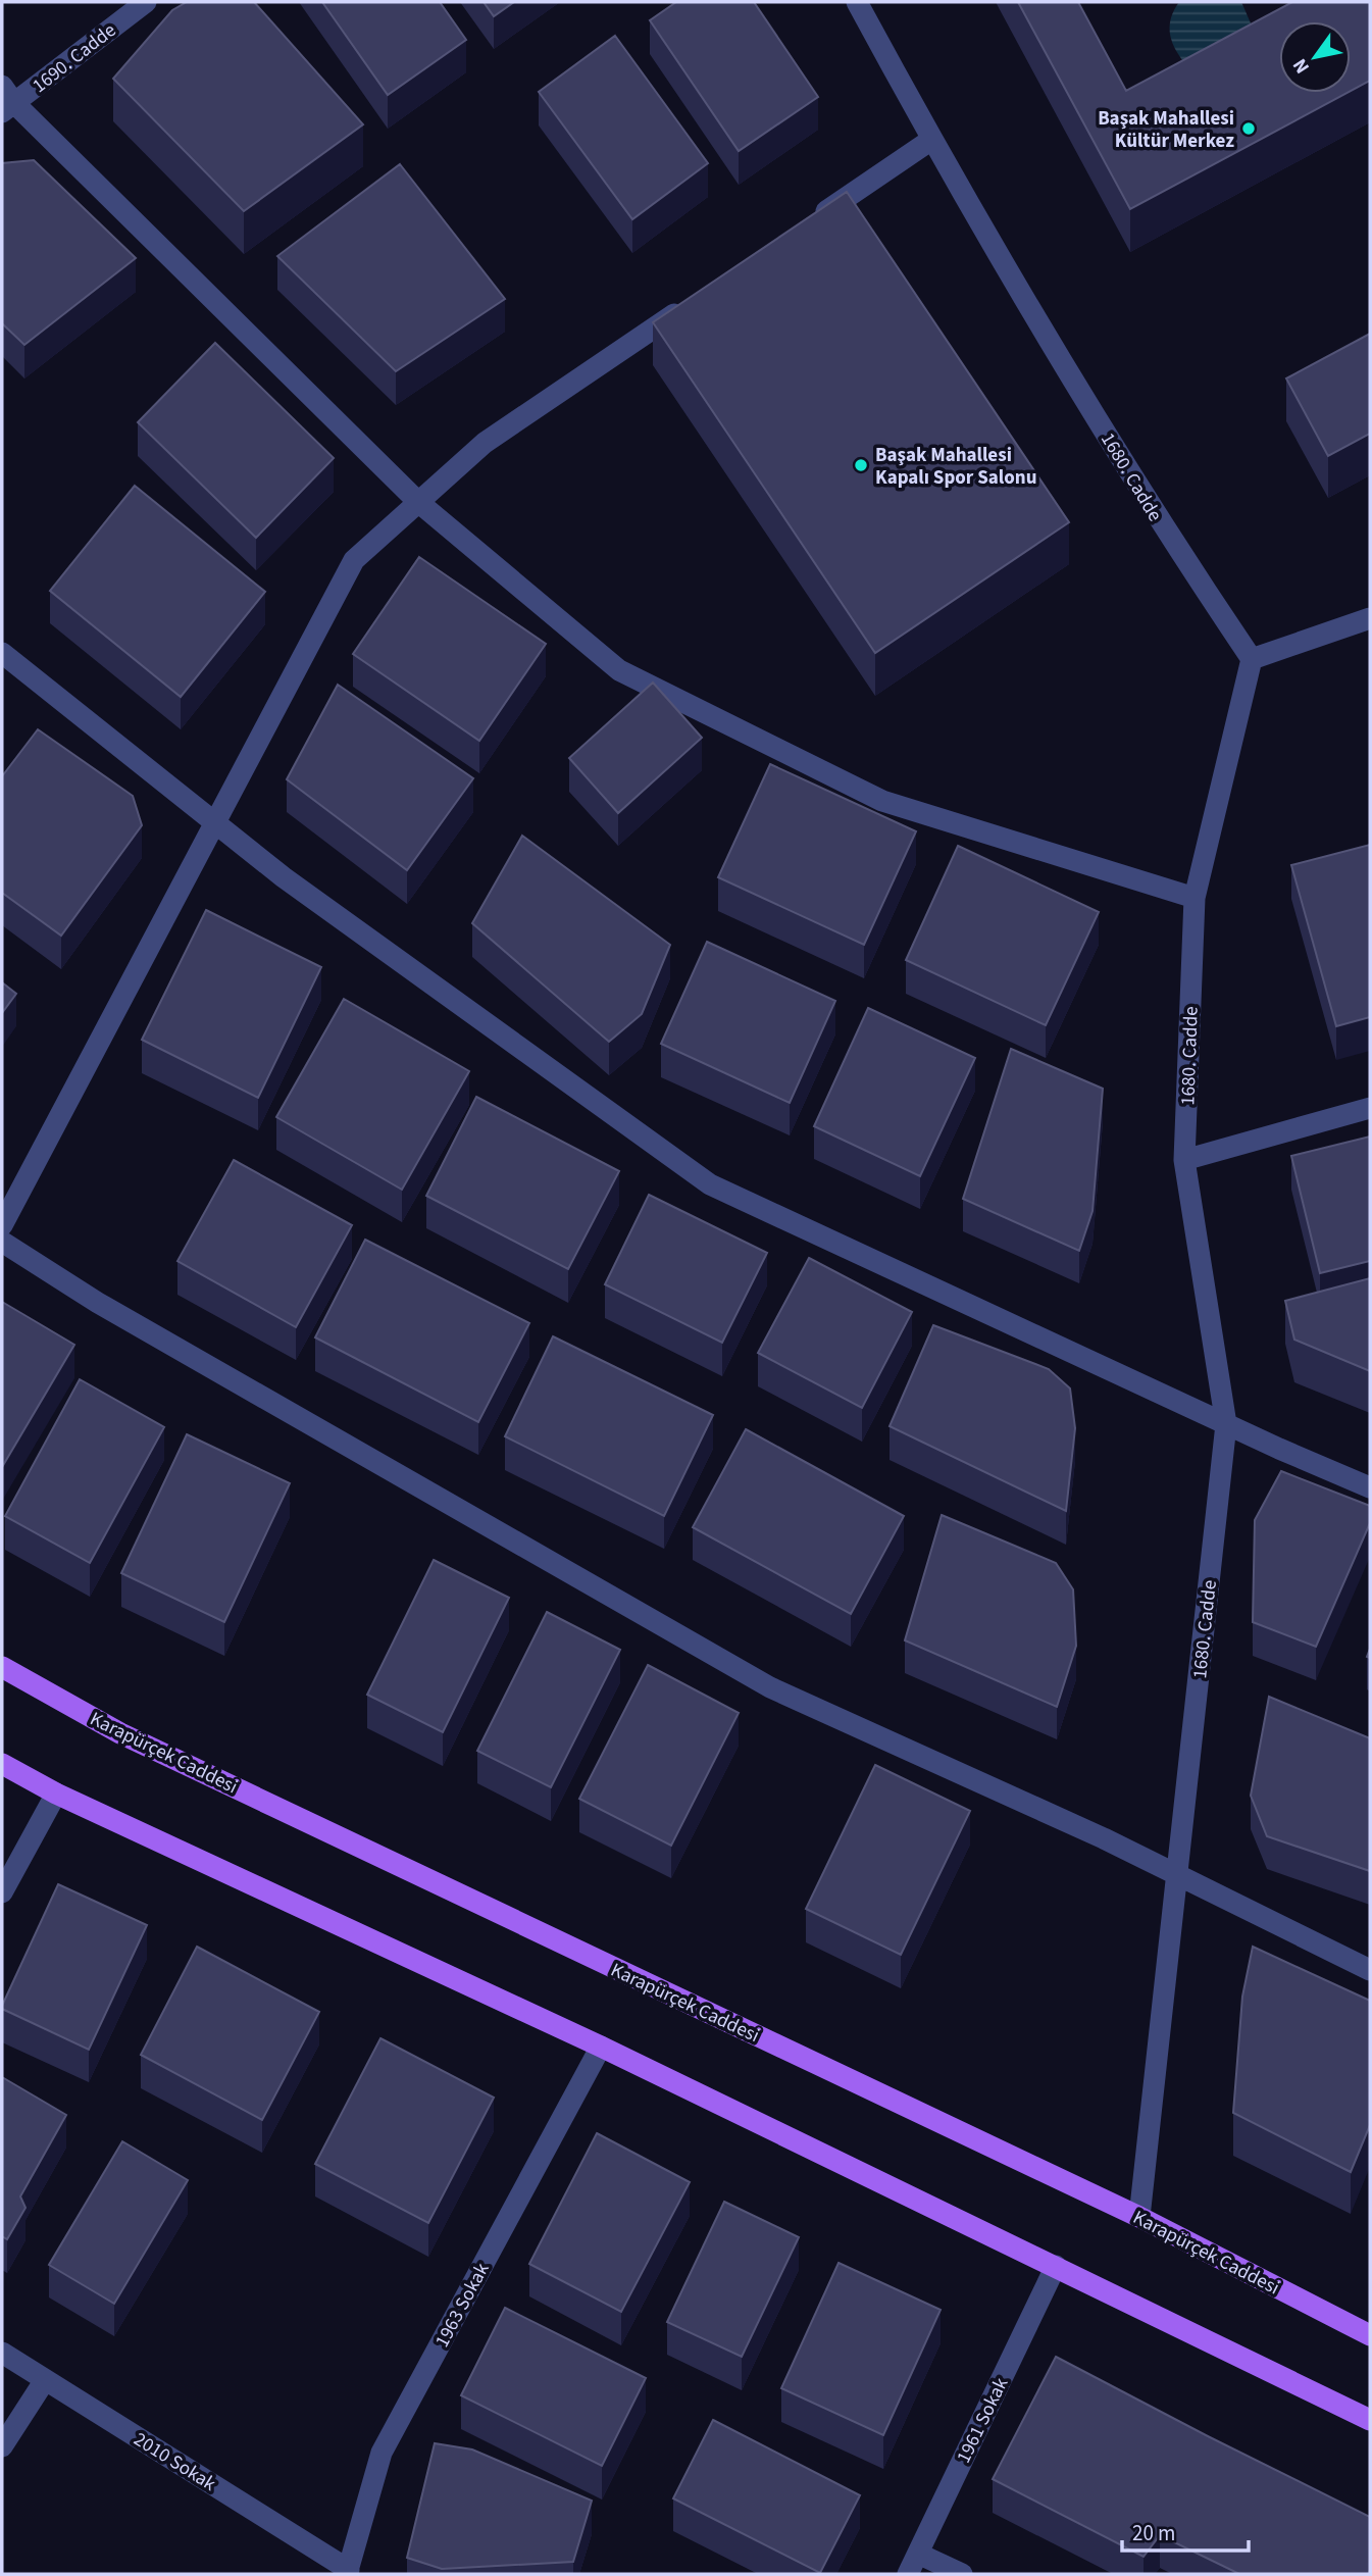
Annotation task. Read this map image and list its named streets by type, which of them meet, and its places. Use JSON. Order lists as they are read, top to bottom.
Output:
{
  "streets": {
    "main road": ["Karapürçek Caddesi"],
    "street": [
      "1690. Cadde",
      "1680. Cadde",
      "1963 Sokak",
      "1961 Sokak",
      "2010 Sokak"
    ]
  },
  "crossings": [
    ["1680. Cadde", "Karapürçek Caddesi"],
    ["1963 Sokak", "2010 Sokak"]
  ],
  "places": ["Başak Mahallesi Kültür Merkez", "Başak Mahallesi Kapalı Spor Salonu"],
  "scale_bar": "20 m",
  "north": "bottom left"
}
